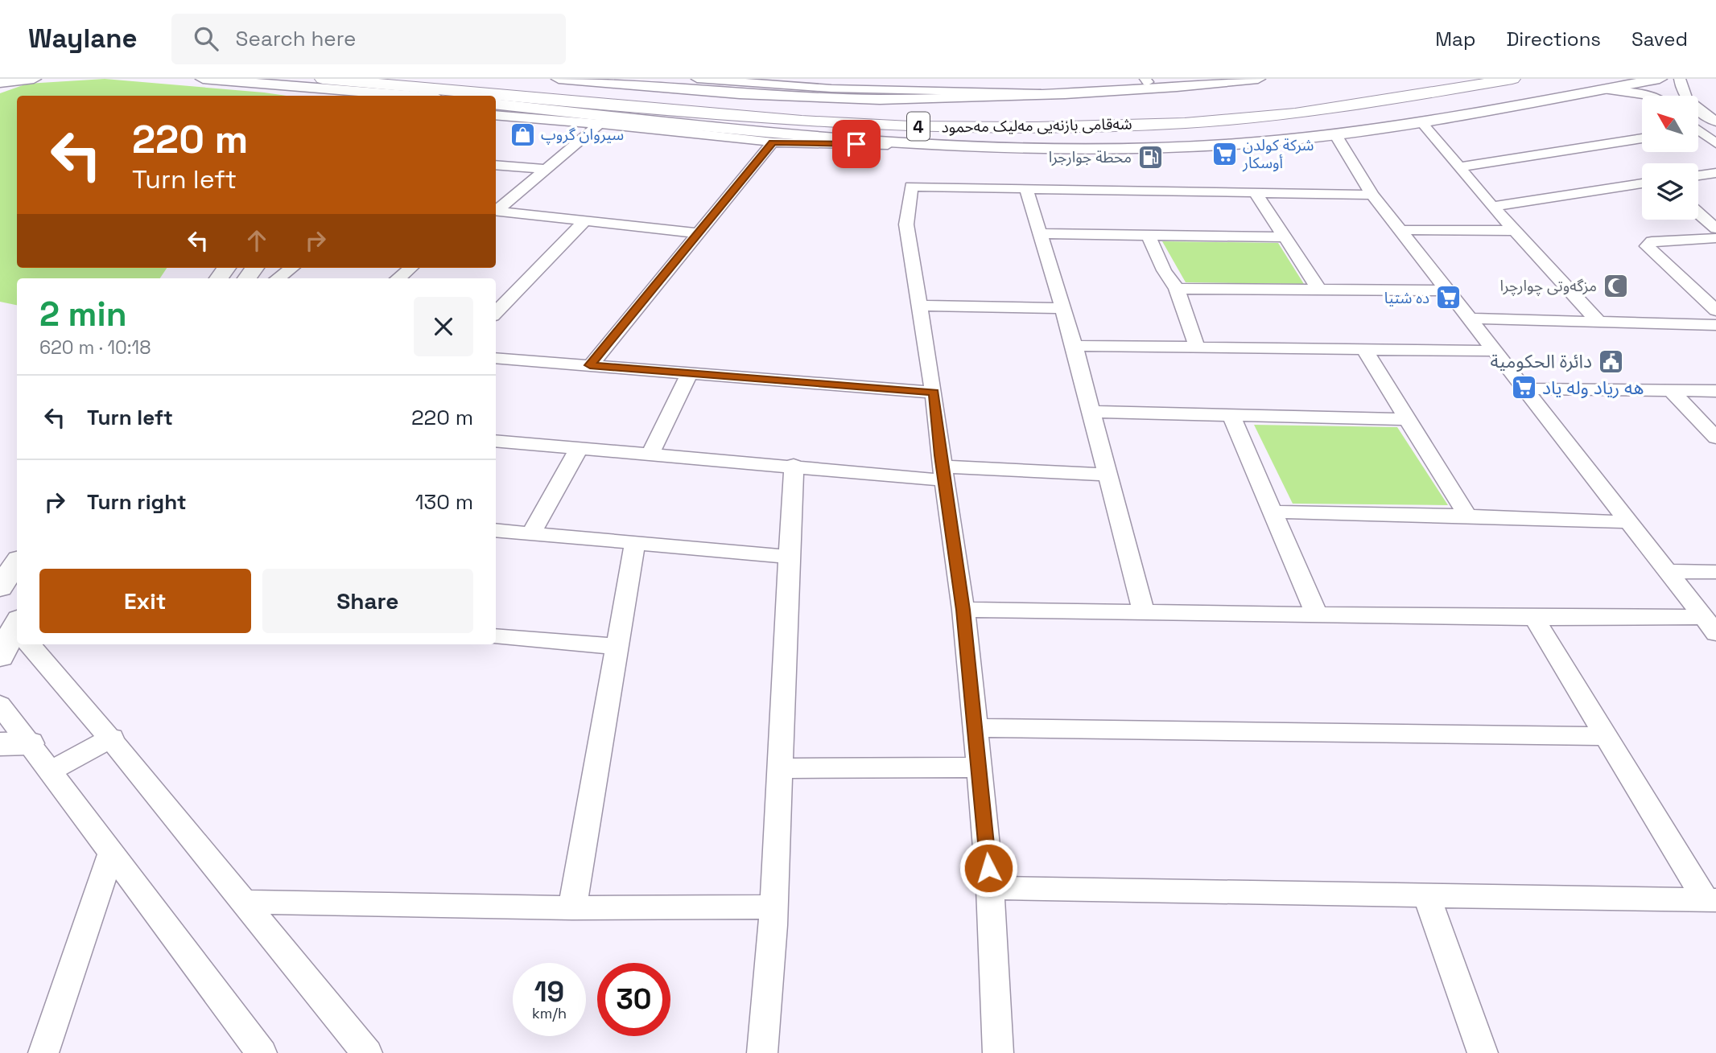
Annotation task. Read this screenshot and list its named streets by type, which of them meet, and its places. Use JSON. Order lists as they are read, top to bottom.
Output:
{
  "streets": {
    "highway": ["شەقامی بازنەیی مەلیک مەحمود", "4"]
  },
  "places": {
    "shop": ["سیروان گروپ"],
    "supermarket": ["شرکة کولدن أوسکار", "ده شتيا", "هه رياد وله ياد"],
    "fuel station": ["محطة جوارجرا"],
    "mosque": ["مزگەوتی چوارچرا"],
    "public building": ["دائرة الحكومية"]
  },
  "north": "top left",
  "page": {
    "header": "Waylane",
    "search": "Search here",
    "nav": ["Map", "Directions", "Saved"],
    "turn": ["220 m", "Turn left"],
    "heading": ["2 min", "620 m · 10:18"],
    "list": [
      {
        "name": "Turn left",
        "value": "220 m"
      },
      {
        "name": "Turn right",
        "value": "130 m"
      }
    ],
    "buttons": ["Exit", "Share"],
    "speed": "19 km/h",
    "limit": "30"
  }
}
